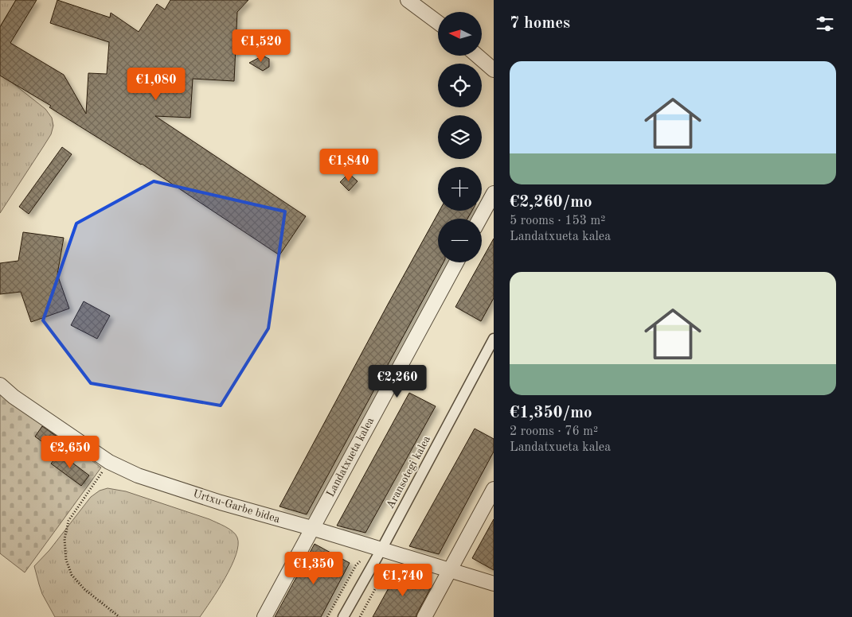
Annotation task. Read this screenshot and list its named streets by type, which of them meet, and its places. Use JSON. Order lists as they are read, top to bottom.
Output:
{
  "streets": {
    "street": ["Landatxueta kalea", "Aransotegi kalea", "Urtxu-Garbe bidea"]
  },
  "crossings": [
    ["Landatxueta kalea", "Urtxu-Garbe bidea"],
    ["Aransotegi kalea", "Urtxu-Garbe bidea"]
  ],
  "north": "left",
  "page": {
    "heading": "7 homes",
    "map_buttons": ["+", "−"],
    "price": [
      "€1,520",
      "€1,080",
      "€1,840",
      "€2,260",
      "€2,650",
      "€1,350",
      "€1,740"
    ],
    "list": [
      {
        "name": "€2,260/mo",
        "note": "5 rooms · 153 m² · Landatxueta kalea"
      },
      {
        "name": "€1,350/mo",
        "note": "2 rooms · 76 m² · Landatxueta kalea"
      }
    ]
  }
}
